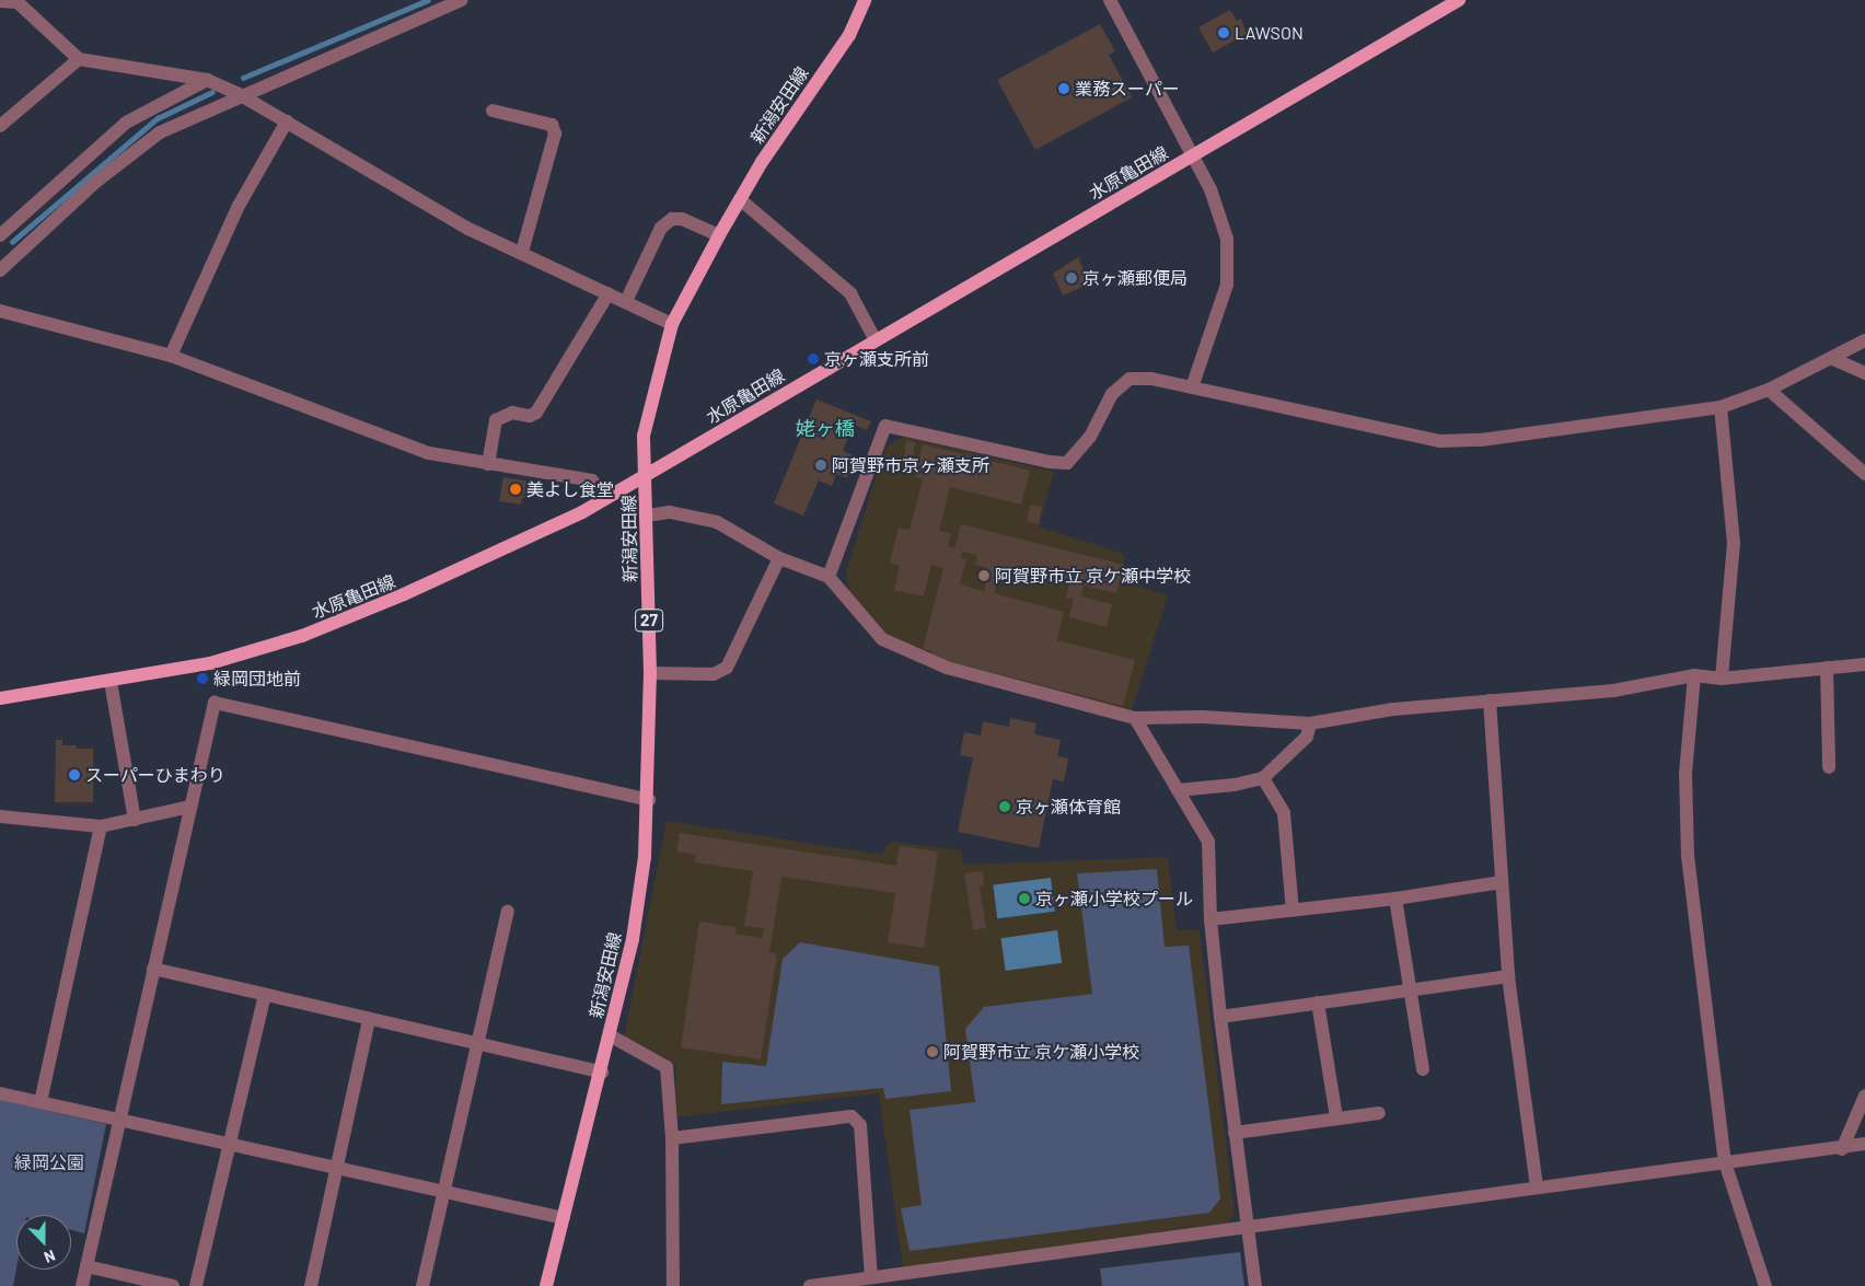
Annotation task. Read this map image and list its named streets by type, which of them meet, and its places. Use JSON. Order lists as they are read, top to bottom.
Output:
{
  "streets": {
    "main road": ["新潟安田線", "水原亀田線", "27"]
  },
  "crossings": [
    ["新潟安田線", "水原亀田線"]
  ],
  "districts": ["姥ヶ橋"],
  "parks": ["緑岡公園"],
  "places": [
    "LAWSON",
    "業務スーパー",
    "京ヶ瀬郵便局",
    "京ヶ瀬支所前",
    "阿賀野市京ヶ瀬支所",
    "美よし食堂",
    "阿賀野市立 京ケ瀬中学校",
    "緑岡団地前",
    "スーパーひまわり",
    "京ヶ瀬体育館",
    "京ヶ瀬小学校プール",
    "阿賀野市立 京ケ瀬小学校"
  ],
  "north": "bottom"
}
